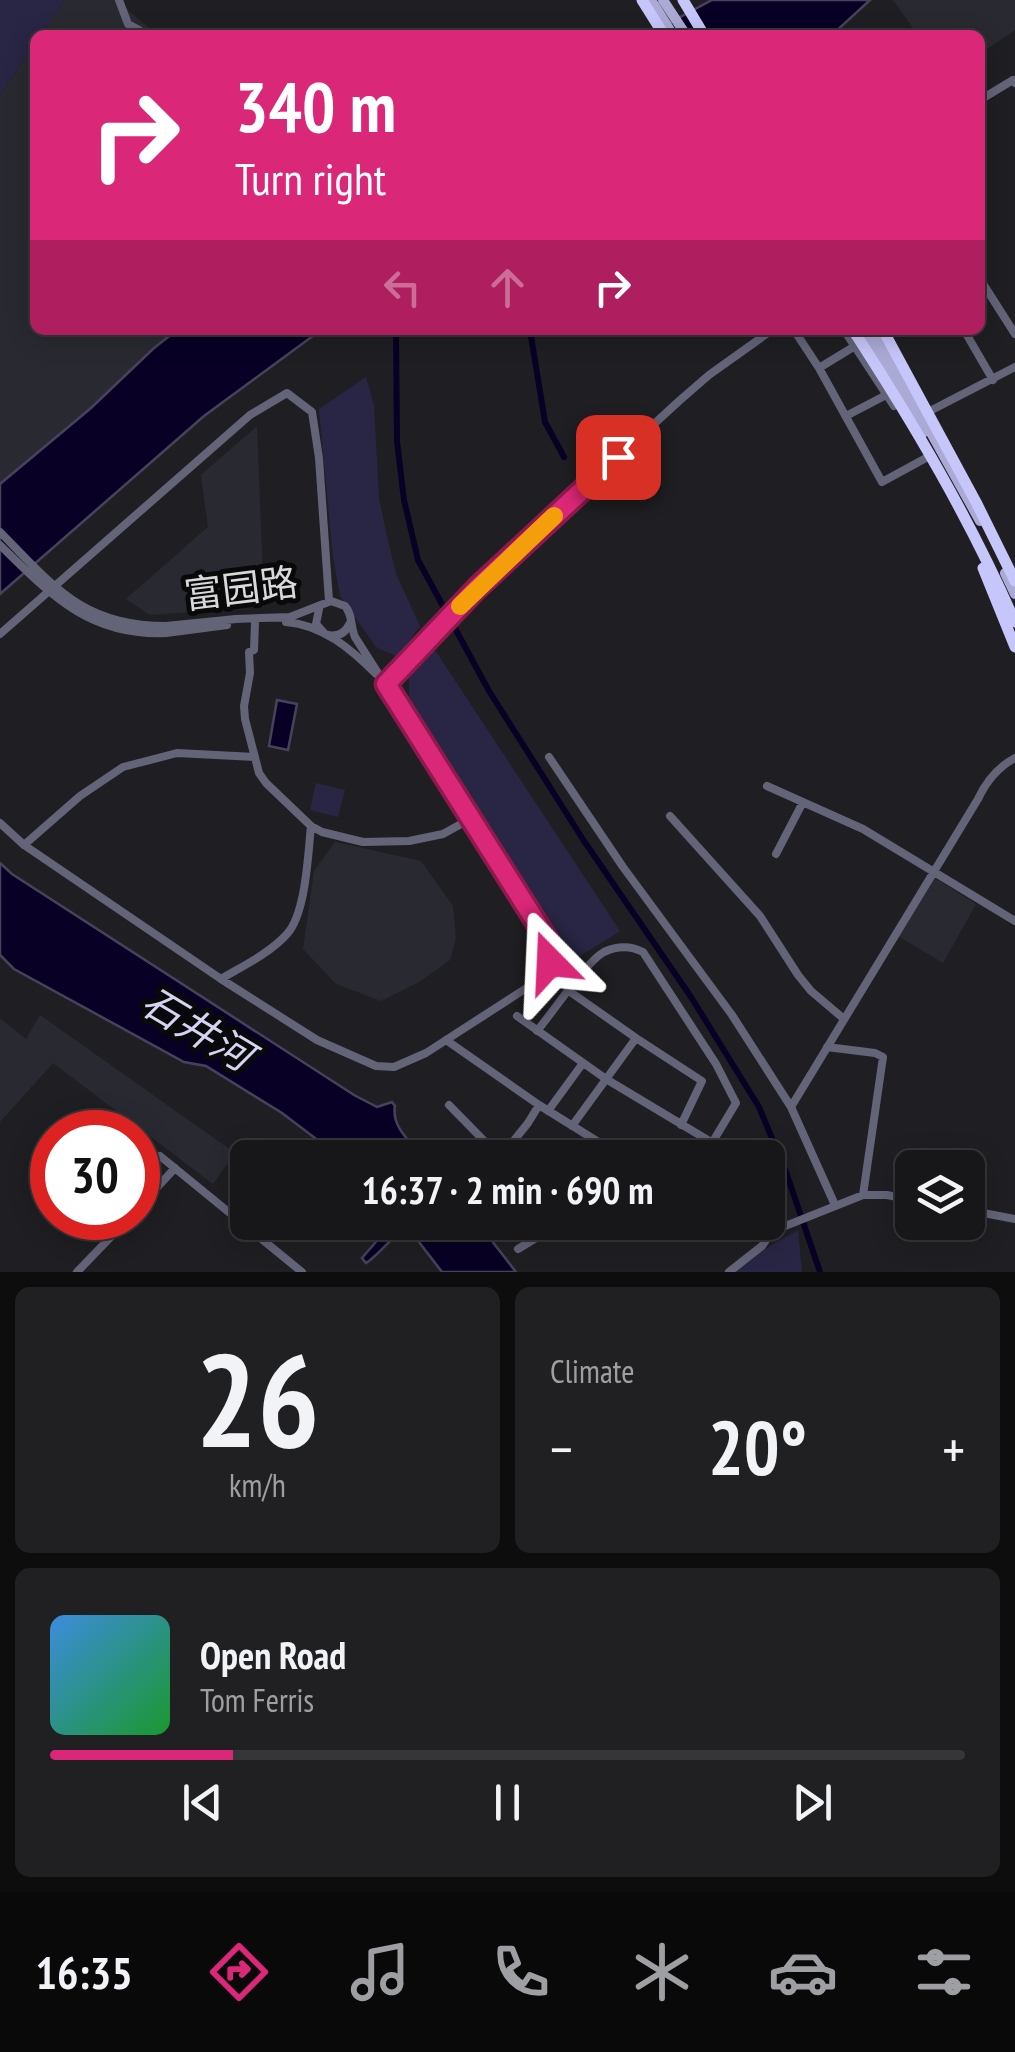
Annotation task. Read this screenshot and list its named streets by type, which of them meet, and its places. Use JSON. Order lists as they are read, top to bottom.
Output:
{
  "streets": {
    "street": ["富园路"]
  },
  "water": ["石井河"],
  "page": {
    "turn": ["340 m", "Turn right"],
    "limit": "30",
    "trip": "16:37 · 2 min · 690 m",
    "tile": [
      ["26", "km/h"],
      "Climate"
    ],
    "heat": ["−", "20°", "+"],
    "song": ["Open Road", "Tom Ferris"],
    "tabs": "16:35"
  }
}
